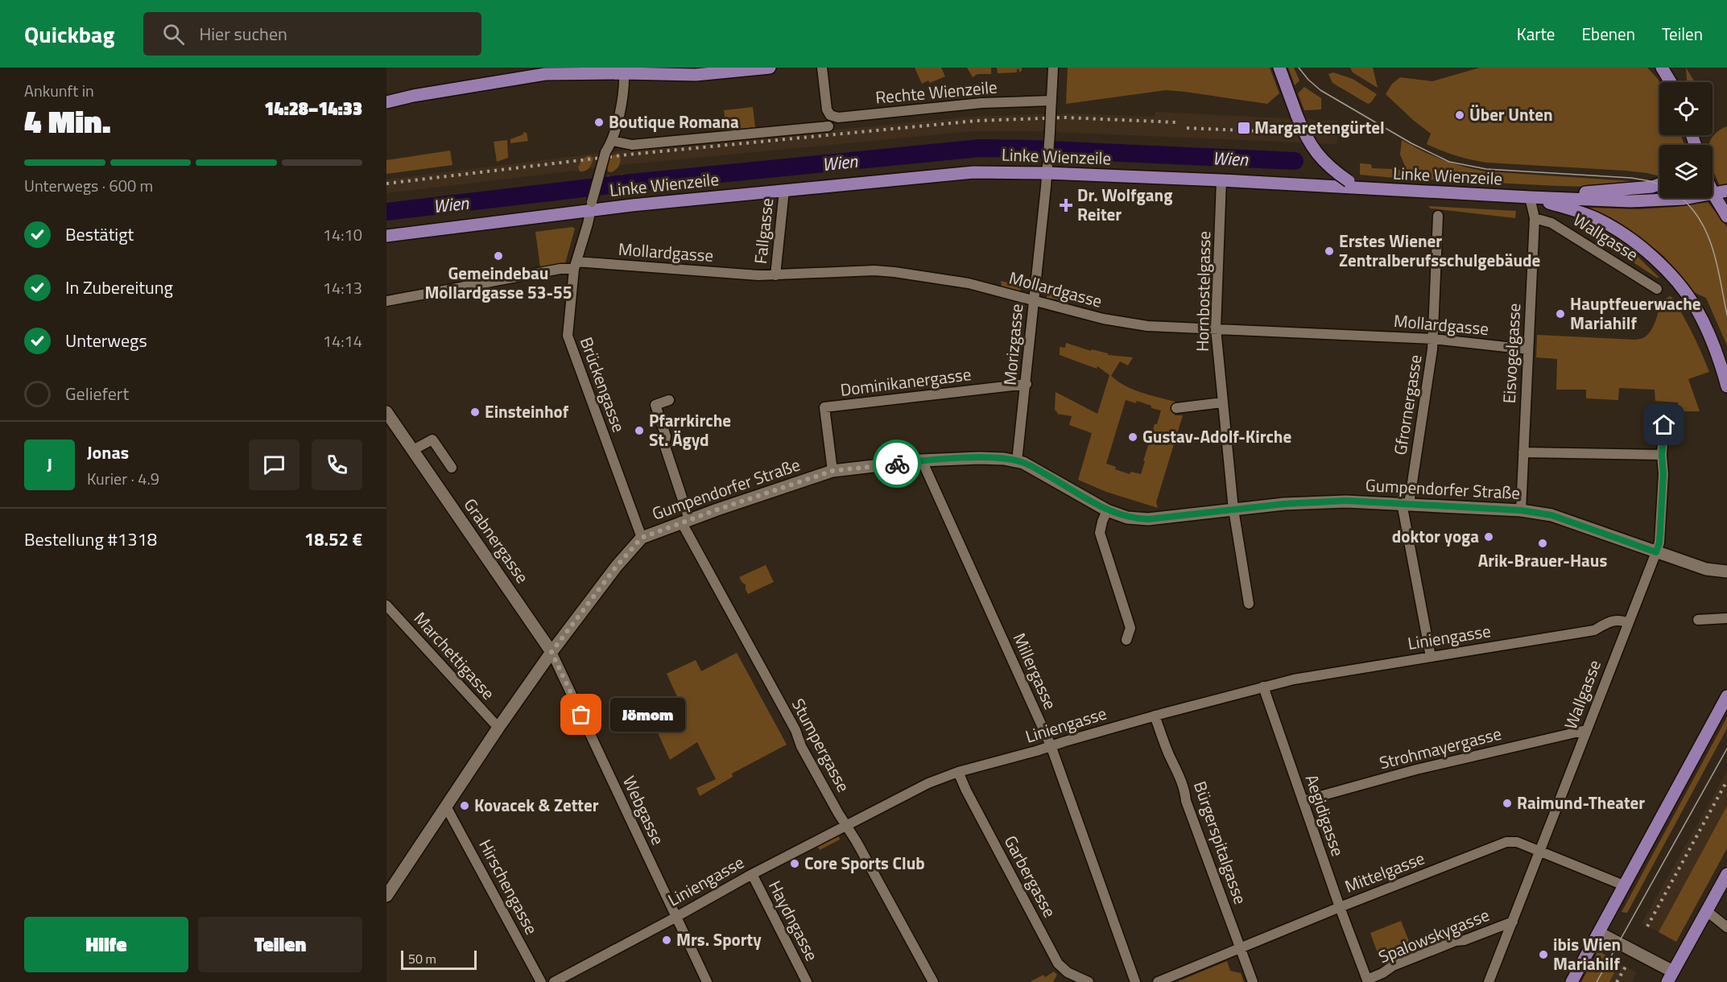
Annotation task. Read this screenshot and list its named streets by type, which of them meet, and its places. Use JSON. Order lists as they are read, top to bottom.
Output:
{
  "streets": {
    "main road": ["Linke Wienzeile"],
    "street": [
      "Rechte Wienzeile",
      "Fallgasse",
      "Wallgasse",
      "Mollardgasse",
      "Hornbostelgasse",
      "Morizgasse",
      "Eisvogelgasse",
      "Dominikanergasse",
      "Brückengasse",
      "Gfrornergasse",
      "Gumpendorfer Straße",
      "Grabnergasse",
      "Liniengasse",
      "Marchettigasse",
      "Millergasse",
      "Stumpergasse",
      "Strohmayergasse",
      "Webgasse",
      "Aegidigasse",
      "Bürgerspitalgasse",
      "Mittelgasse",
      "Garbergasse",
      "Hirschengasse",
      "Haydngasse",
      "Spalowskygasse"
    ]
  },
  "crossings": [
    ["Rechte Wienzeile", "Morizgasse"],
    ["Linke Wienzeile", "Fallgasse"],
    ["Linke Wienzeile", "Hornbostelgasse"],
    ["Linke Wienzeile", "Morizgasse"],
    ["Linke Wienzeile", "Eisvogelgasse"],
    ["Linke Wienzeile", "Brückengasse"],
    ["Fallgasse", "Mollardgasse"],
    ["Wallgasse", "Eisvogelgasse"],
    ["Wallgasse", "Gumpendorfer Straße"],
    ["Wallgasse", "Liniengasse"],
    ["Wallgasse", "Strohmayergasse"],
    ["Wallgasse", "Mittelgasse"],
    ["Wallgasse", "Spalowskygasse"],
    ["Mollardgasse", "Hornbostelgasse"],
    ["Mollardgasse", "Morizgasse"],
    ["Mollardgasse", "Eisvogelgasse"],
    ["Mollardgasse", "Brückengasse"],
    ["Mollardgasse", "Gfrornergasse"],
    ["Hornbostelgasse", "Gumpendorfer Straße"],
    ["Morizgasse", "Dominikanergasse"],
    ["Morizgasse", "Gumpendorfer Straße"],
    ["Eisvogelgasse", "Gumpendorfer Straße"],
    ["Dominikanergasse", "Gumpendorfer Straße"],
    ["Brückengasse", "Gumpendorfer Straße"],
    ["Gfrornergasse", "Gumpendorfer Straße"],
    ["Gfrornergasse", "Liniengasse"],
    ["Gumpendorfer Straße", "Grabnergasse"],
    ["Gumpendorfer Straße", "Marchettigasse"],
    ["Gumpendorfer Straße", "Millergasse"],
    ["Gumpendorfer Straße", "Stumpergasse"],
    ["Gumpendorfer Straße", "Webgasse"],
    ["Gumpendorfer Straße", "Hirschengasse"],
    ["Grabnergasse", "Webgasse"],
    ["Liniengasse", "Millergasse"],
    ["Liniengasse", "Stumpergasse"],
    ["Liniengasse", "Webgasse"],
    ["Liniengasse", "Aegidigasse"],
    ["Liniengasse", "Bürgerspitalgasse"],
    ["Liniengasse", "Garbergasse"],
    ["Liniengasse", "Haydngasse"],
    ["Strohmayergasse", "Aegidigasse"],
    ["Aegidigasse", "Mittelgasse"],
    ["Aegidigasse", "Spalowskygasse"],
    ["Bürgerspitalgasse", "Mittelgasse"]
  ],
  "water": ["Wien"],
  "places": {
    "other": [
      "Über Unten",
      "Boutique Romana",
      "Erstes Wiener Zentralberufsschulgebäude",
      "Gemeindebau Mollardgasse 53-55",
      "Hauptfeuerwache Mariahilf",
      "Einsteinhof",
      "Pfarrkirche St. Ägyd",
      "Gustav-Adolf-Kirche",
      "doktor yoga",
      "Arik-Brauer-Haus",
      "Jömom",
      "Raimund-Theater",
      "Kovacek & Zetter",
      "Core Sports Club",
      "Mrs. Sporty",
      "ibis Wien Mariahilf"
    ],
    "transit": ["Margaretengürtel"],
    "health": ["Dr. Wolfgang Reiter"]
  },
  "scale_bar": "50 m",
  "page": {
    "header": "Quickbag",
    "search": "Hier suchen",
    "nav": ["Karte", "Ebenen", "Teilen"],
    "heading": ["4 Min.", "Ankunft in", "14:28–14:33"],
    "panel": [
      "Jonas",
      "Kurier · 4.9",
      "Bestellung #1318",
      "18.52 €"
    ],
    "bar": "Unterwegs · 600 m",
    "list": [
      ["Bestätigt", "14:10"],
      ["In Zubereitung", "14:13"],
      ["Unterwegs", "14:14"],
      "Geliefert"
    ],
    "round": "J",
    "bubble": "Jömom",
    "buttons": ["Hilfe", "Teilen"],
    "scale": "50 m"
  }
}
